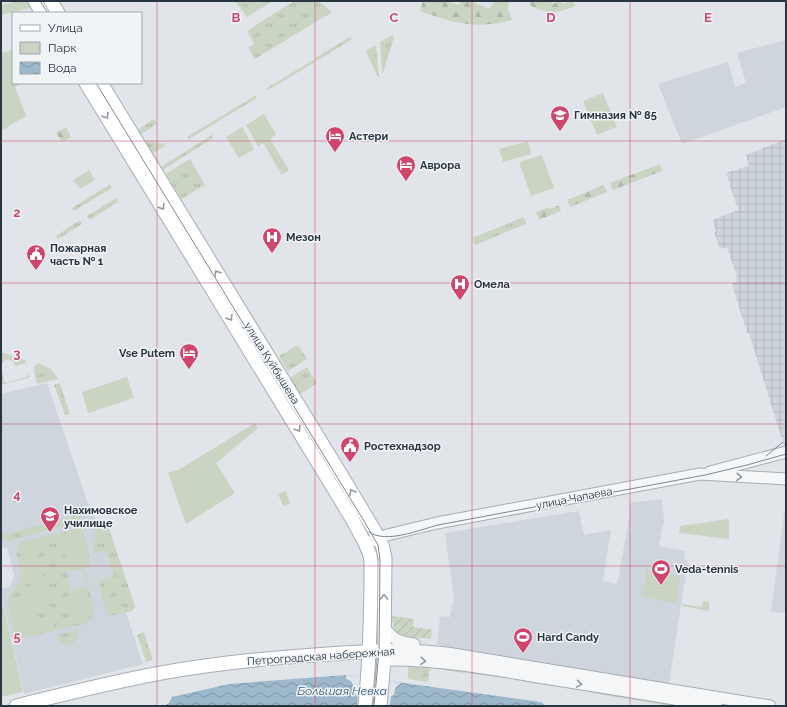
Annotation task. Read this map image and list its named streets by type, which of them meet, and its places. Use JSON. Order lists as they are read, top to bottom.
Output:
{
  "streets": {
    "main road": ["улица Куйбышева", "Петроградская набережная"],
    "street": ["улица Чапаева"]
  },
  "crossings": [
    ["улица Куйбышева", "улица Чапаева"],
    ["улица Куйбышева", "Петроградская набережная"]
  ],
  "water": ["Большая Невка"],
  "places": {
    "school or university": ["Гимназия № 85", "Нахимовское училище"],
    "hotel": ["Астери", "Аврора", "Vse Putem"],
    "hospital": ["Мезон", "Омела"],
    "public building": ["Пожарная часть № 1", "Ростехнадзор"],
    "sports": ["Veda-tennis", "Hard Candy"]
  },
  "legend": ["Улица", "Парк", "Вода"],
  "grid": {
    "columns": [
      "B",
      "C",
      "D",
      "E"
    ],
    "rows": [
      "2",
      "3",
      "4",
      "5"
    ]
  }
}
